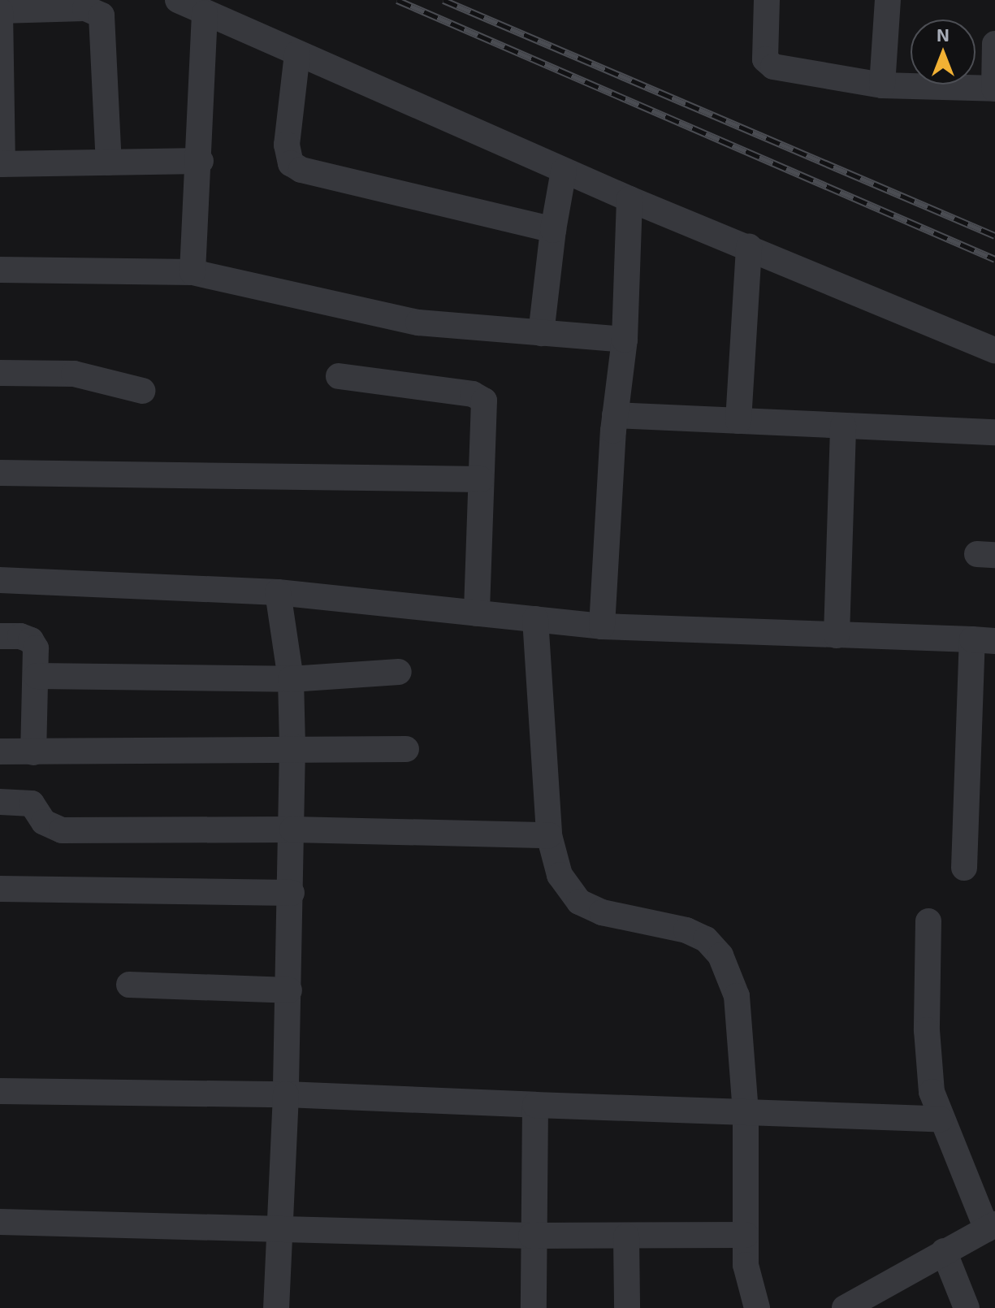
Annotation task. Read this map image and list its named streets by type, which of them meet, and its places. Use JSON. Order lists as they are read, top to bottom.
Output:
{
  "north": "top"
}
